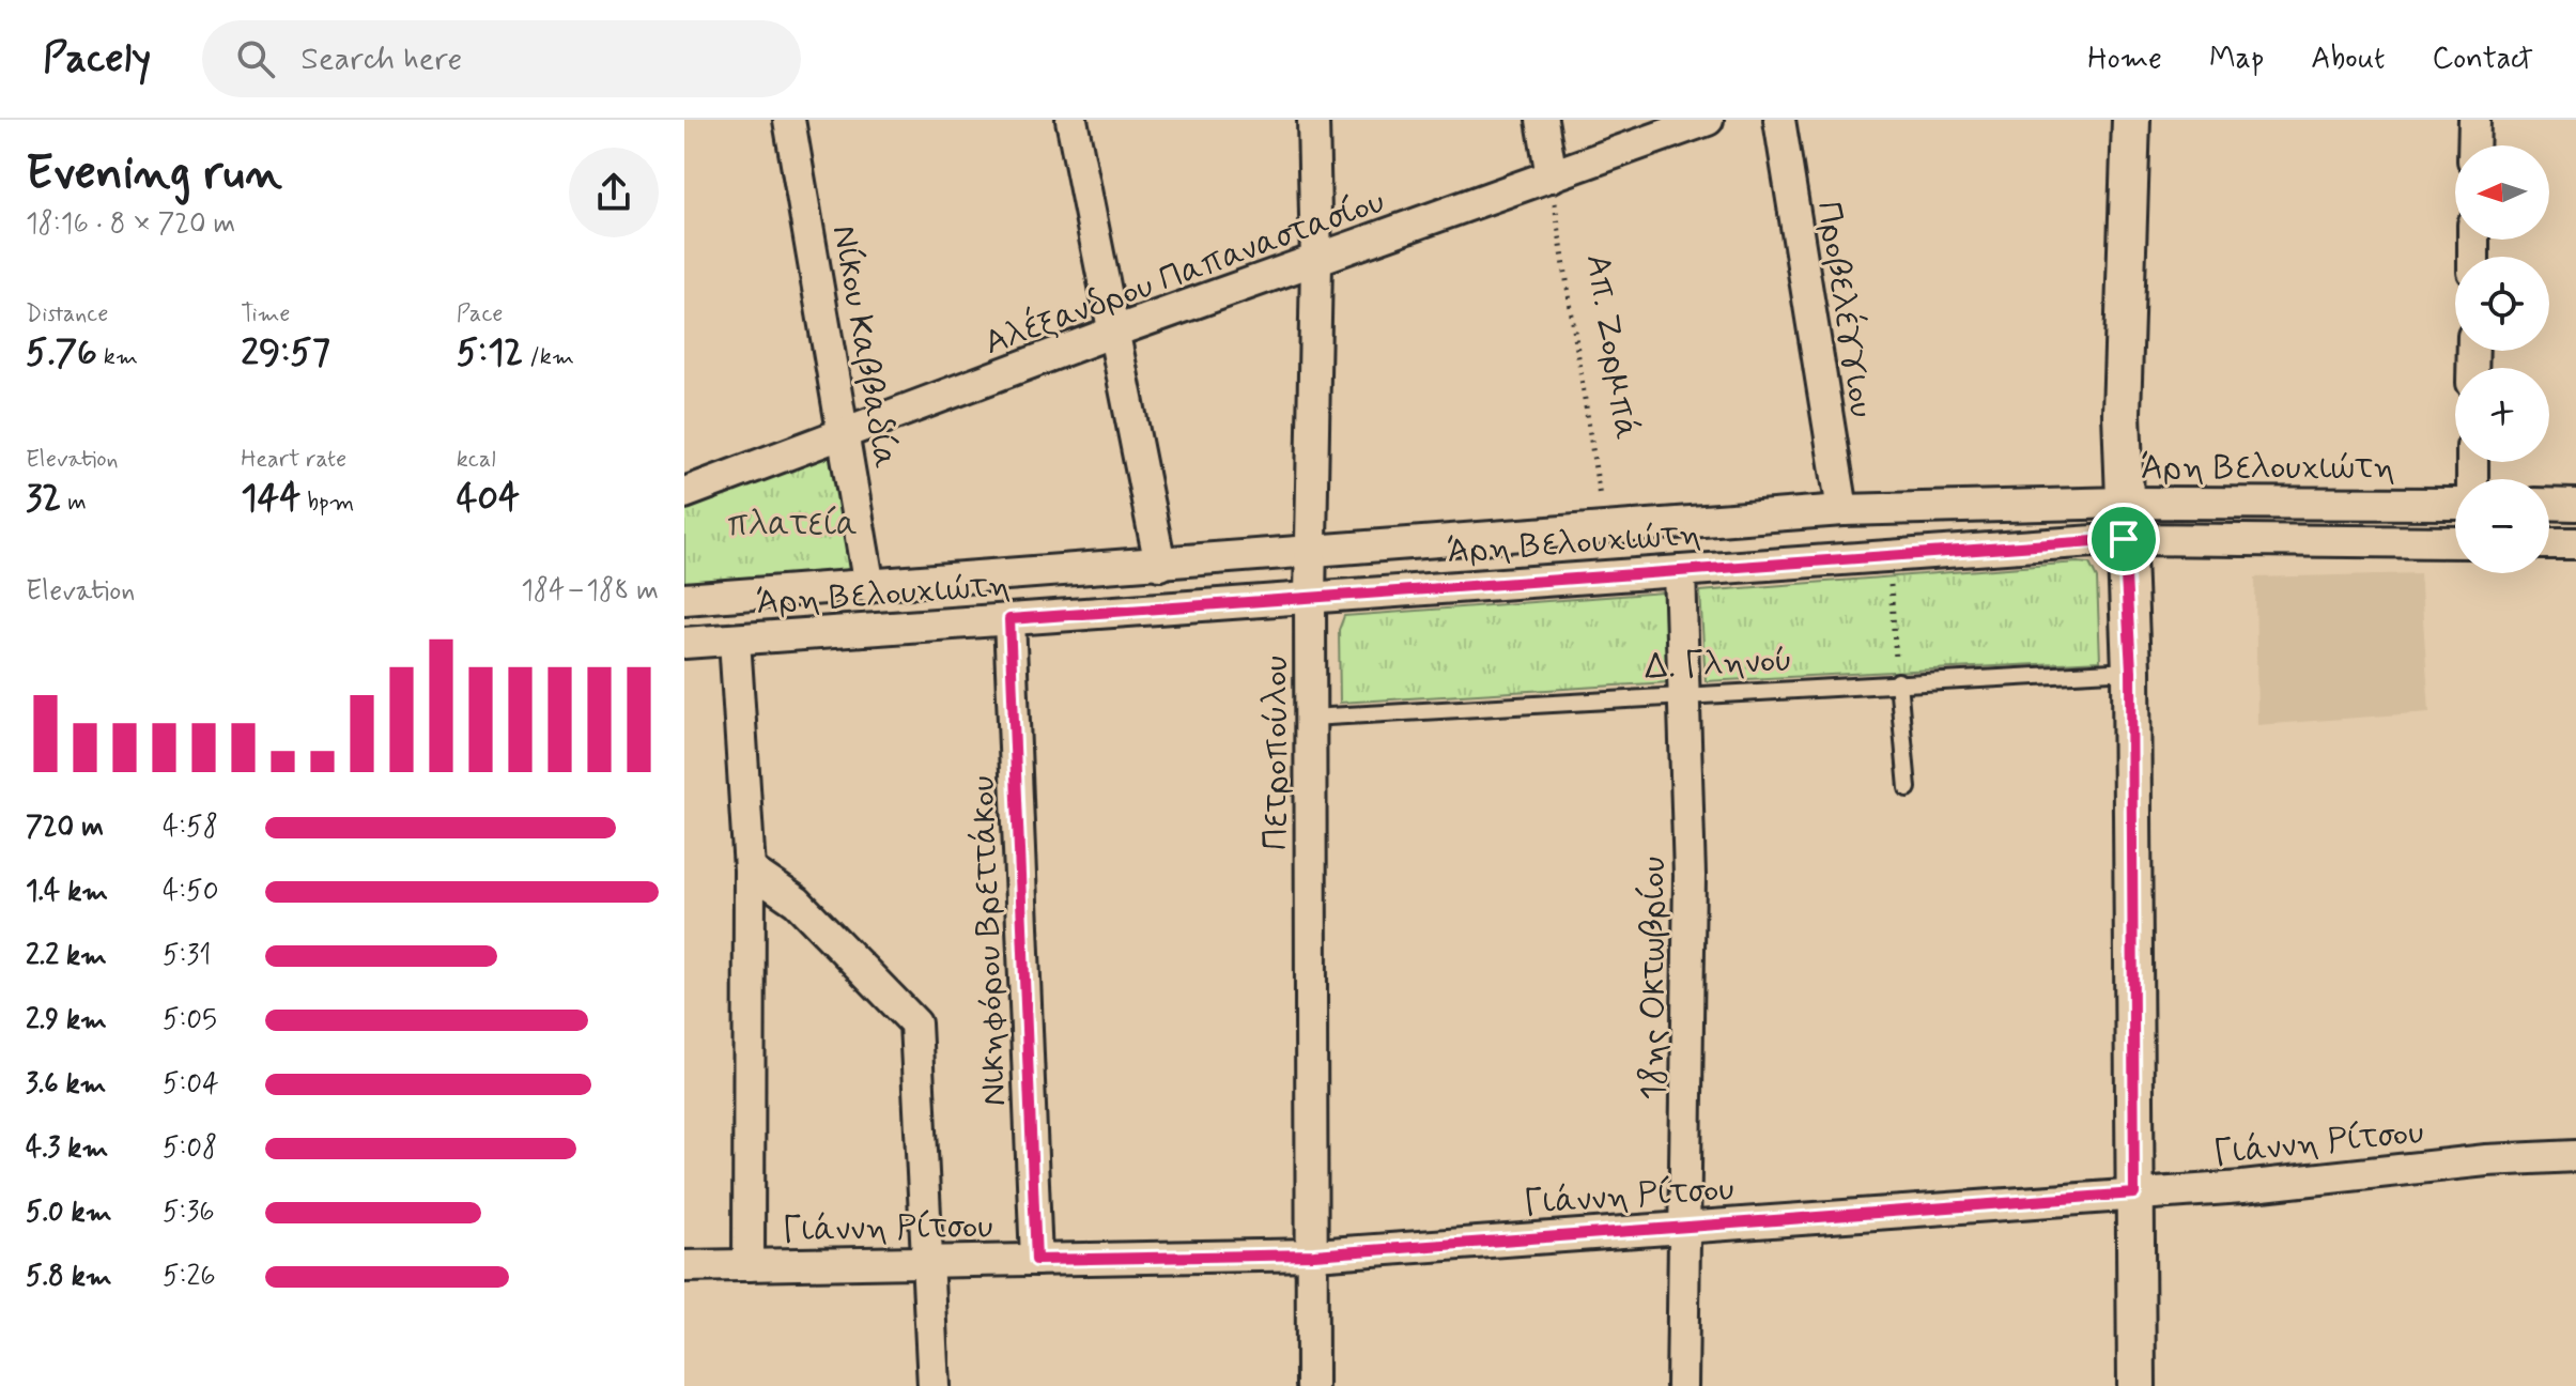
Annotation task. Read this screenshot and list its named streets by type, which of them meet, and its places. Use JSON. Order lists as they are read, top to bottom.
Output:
{
  "streets": {
    "street": [
      "Αλέξανδρου Παπαναστασίου",
      "Προβελέγγιου",
      "Νίκου Καββαδία",
      "Άρη Βελουχιώτη",
      "Πετροπούλου",
      "Νικηφόρου Βρεττάκου",
      "18ης Οκτωβρίου",
      "Γιάννη Ρίτσου"
    ],
    "lane": ["Δ. Γληνού"],
    "path": ["Απ. Ζορμπά"]
  },
  "crossings": [
    ["Αλέξανδρου Παπαναστασίου", "Νίκου Καββαδία"],
    ["Αλέξανδρου Παπαναστασίου", "Απ. Ζορμπά"],
    ["Αλέξανδρου Παπαναστασίου", "Πετροπούλου"],
    ["Προβελέγγιου", "Άρη Βελουχιώτη"],
    ["Νίκου Καββαδία", "Άρη Βελουχιώτη"],
    ["Απ. Ζορμπά", "Άρη Βελουχιώτη"],
    ["Άρη Βελουχιώτη", "Πετροπούλου"],
    ["Άρη Βελουχιώτη", "Νικηφόρου Βρεττάκου"],
    ["Άρη Βελουχιώτη", "18ης Οκτωβρίου"],
    ["Δ. Γληνού", "Πετροπούλου"],
    ["Δ. Γληνού", "18ης Οκτωβρίου"],
    ["Πετροπούλου", "Γιάννη Ρίτσου"],
    ["Νικηφόρου Βρεττάκου", "Γιάννη Ρίτσου"],
    ["18ης Οκτωβρίου", "Γιάννη Ρίτσου"]
  ],
  "parks": ["πλατεία"],
  "north": "left",
  "page": {
    "header": "Pacely",
    "search": "Search here",
    "nav": [
      "Home",
      "Map",
      "About",
      "Contact"
    ],
    "heading": ["Evening run", "18:16 · 8 × 720 m"],
    "map_buttons": ["+", "−"],
    "stats": [
      ["Distance", "5.76 km"],
      ["Time", "29:57"],
      ["Pace", "5:12 /km"],
      ["Elevation", "32 m"],
      ["Heart rate", "144 bpm"],
      ["kcal", "404"]
    ],
    "chart": ["Elevation", "184–188 m"],
    "list": [
      {
        "name": "720 m",
        "note": "4:58"
      },
      {
        "name": "1.4 km",
        "note": "4:50"
      },
      {
        "name": "2.2 km",
        "note": "5:31"
      },
      {
        "name": "2.9 km",
        "note": "5:05"
      },
      {
        "name": "3.6 km",
        "note": "5:04"
      },
      {
        "name": "4.3 km",
        "note": "5:08"
      },
      {
        "name": "5.0 km",
        "note": "5:36"
      },
      {
        "name": "5.8 km",
        "note": "5:26"
      }
    ]
  }
}
